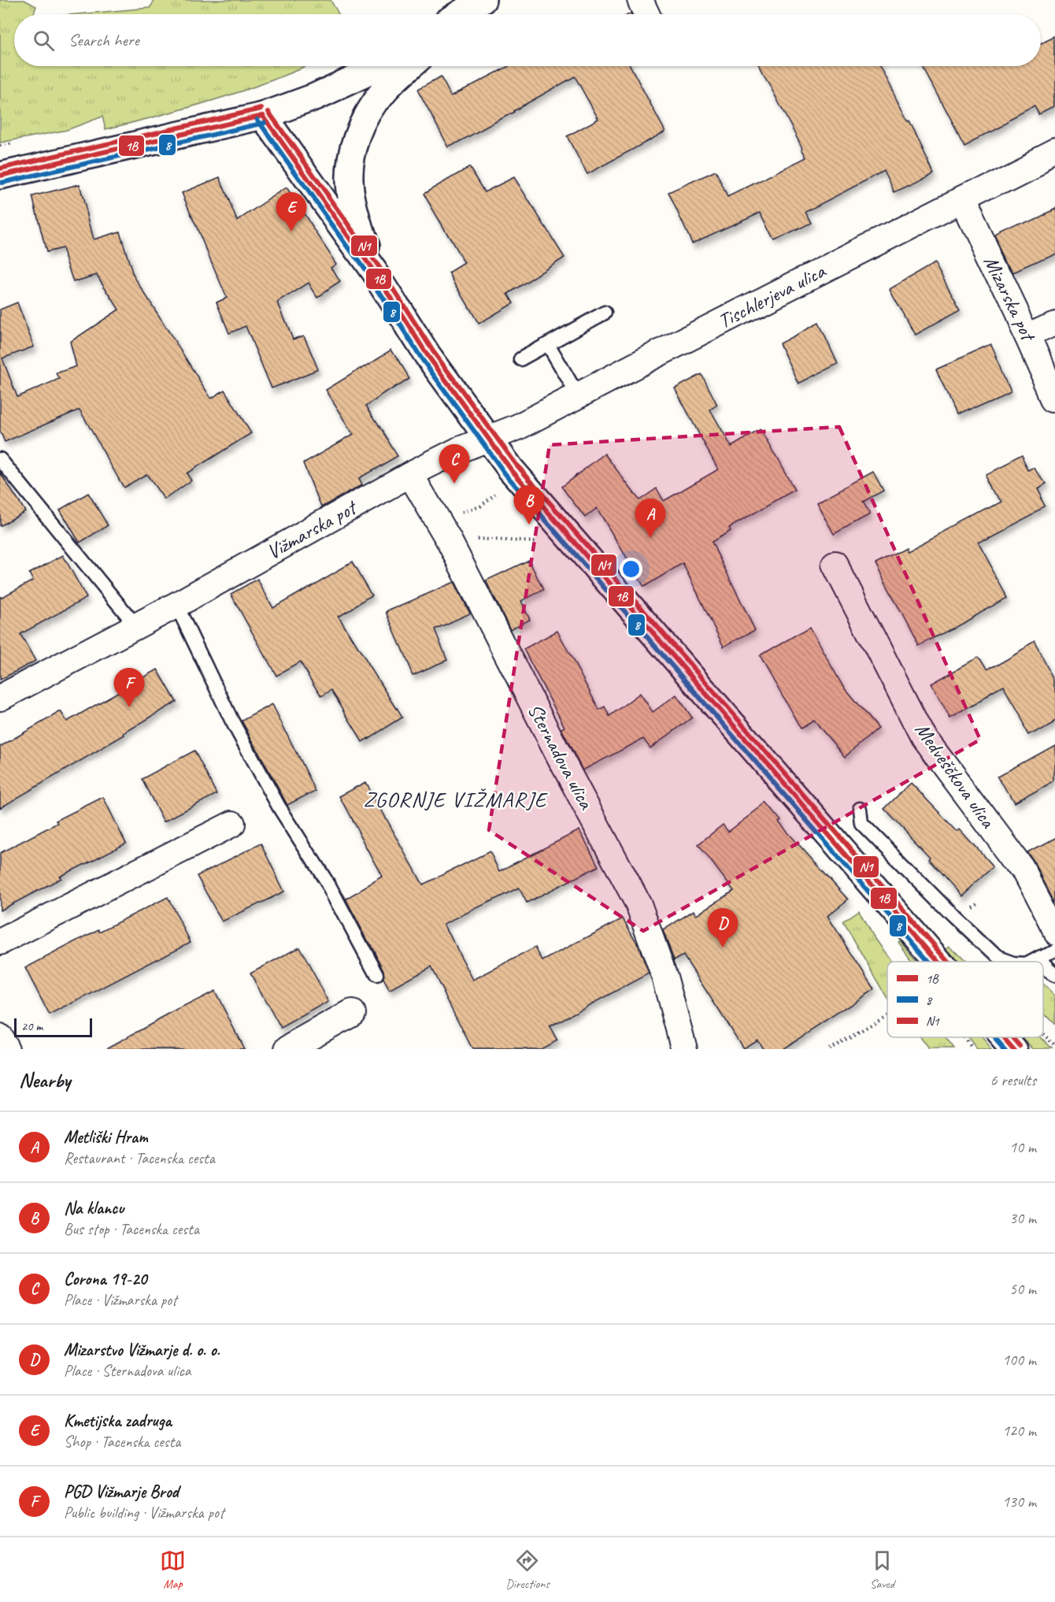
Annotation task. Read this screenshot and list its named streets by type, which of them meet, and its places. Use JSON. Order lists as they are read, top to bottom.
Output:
{
  "streets": {
    "street": [
      "Tischlerjeva ulica",
      "Mizarska pot",
      "Vižmarska pot",
      "Sternadova ulica",
      "Medveščkova ulica"
    ]
  },
  "crossings": [
    ["Tischlerjeva ulica", "Mizarska pot"],
    ["Tischlerjeva ulica", "Vižmarska pot"],
    ["Vižmarska pot", "Sternadova ulica"]
  ],
  "districts": ["ZGORNJE VIŽMARJE"],
  "lines": ["transit line N1", "transit line 1B", "transit line 8"],
  "legend": ["1B", "8", "N1"],
  "scale_bar": "20 m",
  "page": {
    "search": "Search here",
    "pins": [
      "E",
      "C",
      "B",
      "A",
      "F",
      "D"
    ],
    "scale": "20 m",
    "heading": ["Nearby", "6 results"],
    "list": [
      {
        "mark": "A",
        "name": "Metliški Hram",
        "note": "Restaurant · Tacenska cesta",
        "value": "10 m"
      },
      {
        "mark": "B",
        "name": "Na klancu",
        "note": "Bus stop · Tacenska cesta",
        "value": "30 m"
      },
      {
        "mark": "C",
        "name": "Corona 19-20",
        "note": "Place · Vižmarska pot",
        "value": "50 m"
      },
      {
        "mark": "D",
        "name": "Mizarstvo Vižmarje d. o. o.",
        "note": "Place · Sternadova ulica",
        "value": "100 m"
      },
      {
        "mark": "E",
        "name": "Kmetijska zadruga",
        "note": "Shop · Tacenska cesta",
        "value": "120 m"
      },
      {
        "mark": "F",
        "name": "PGD Vižmarje Brod",
        "note": "Public building · Vižmarska pot",
        "value": "130 m"
      }
    ],
    "nav": ["Map", "Directions", "Saved"]
  }
}
